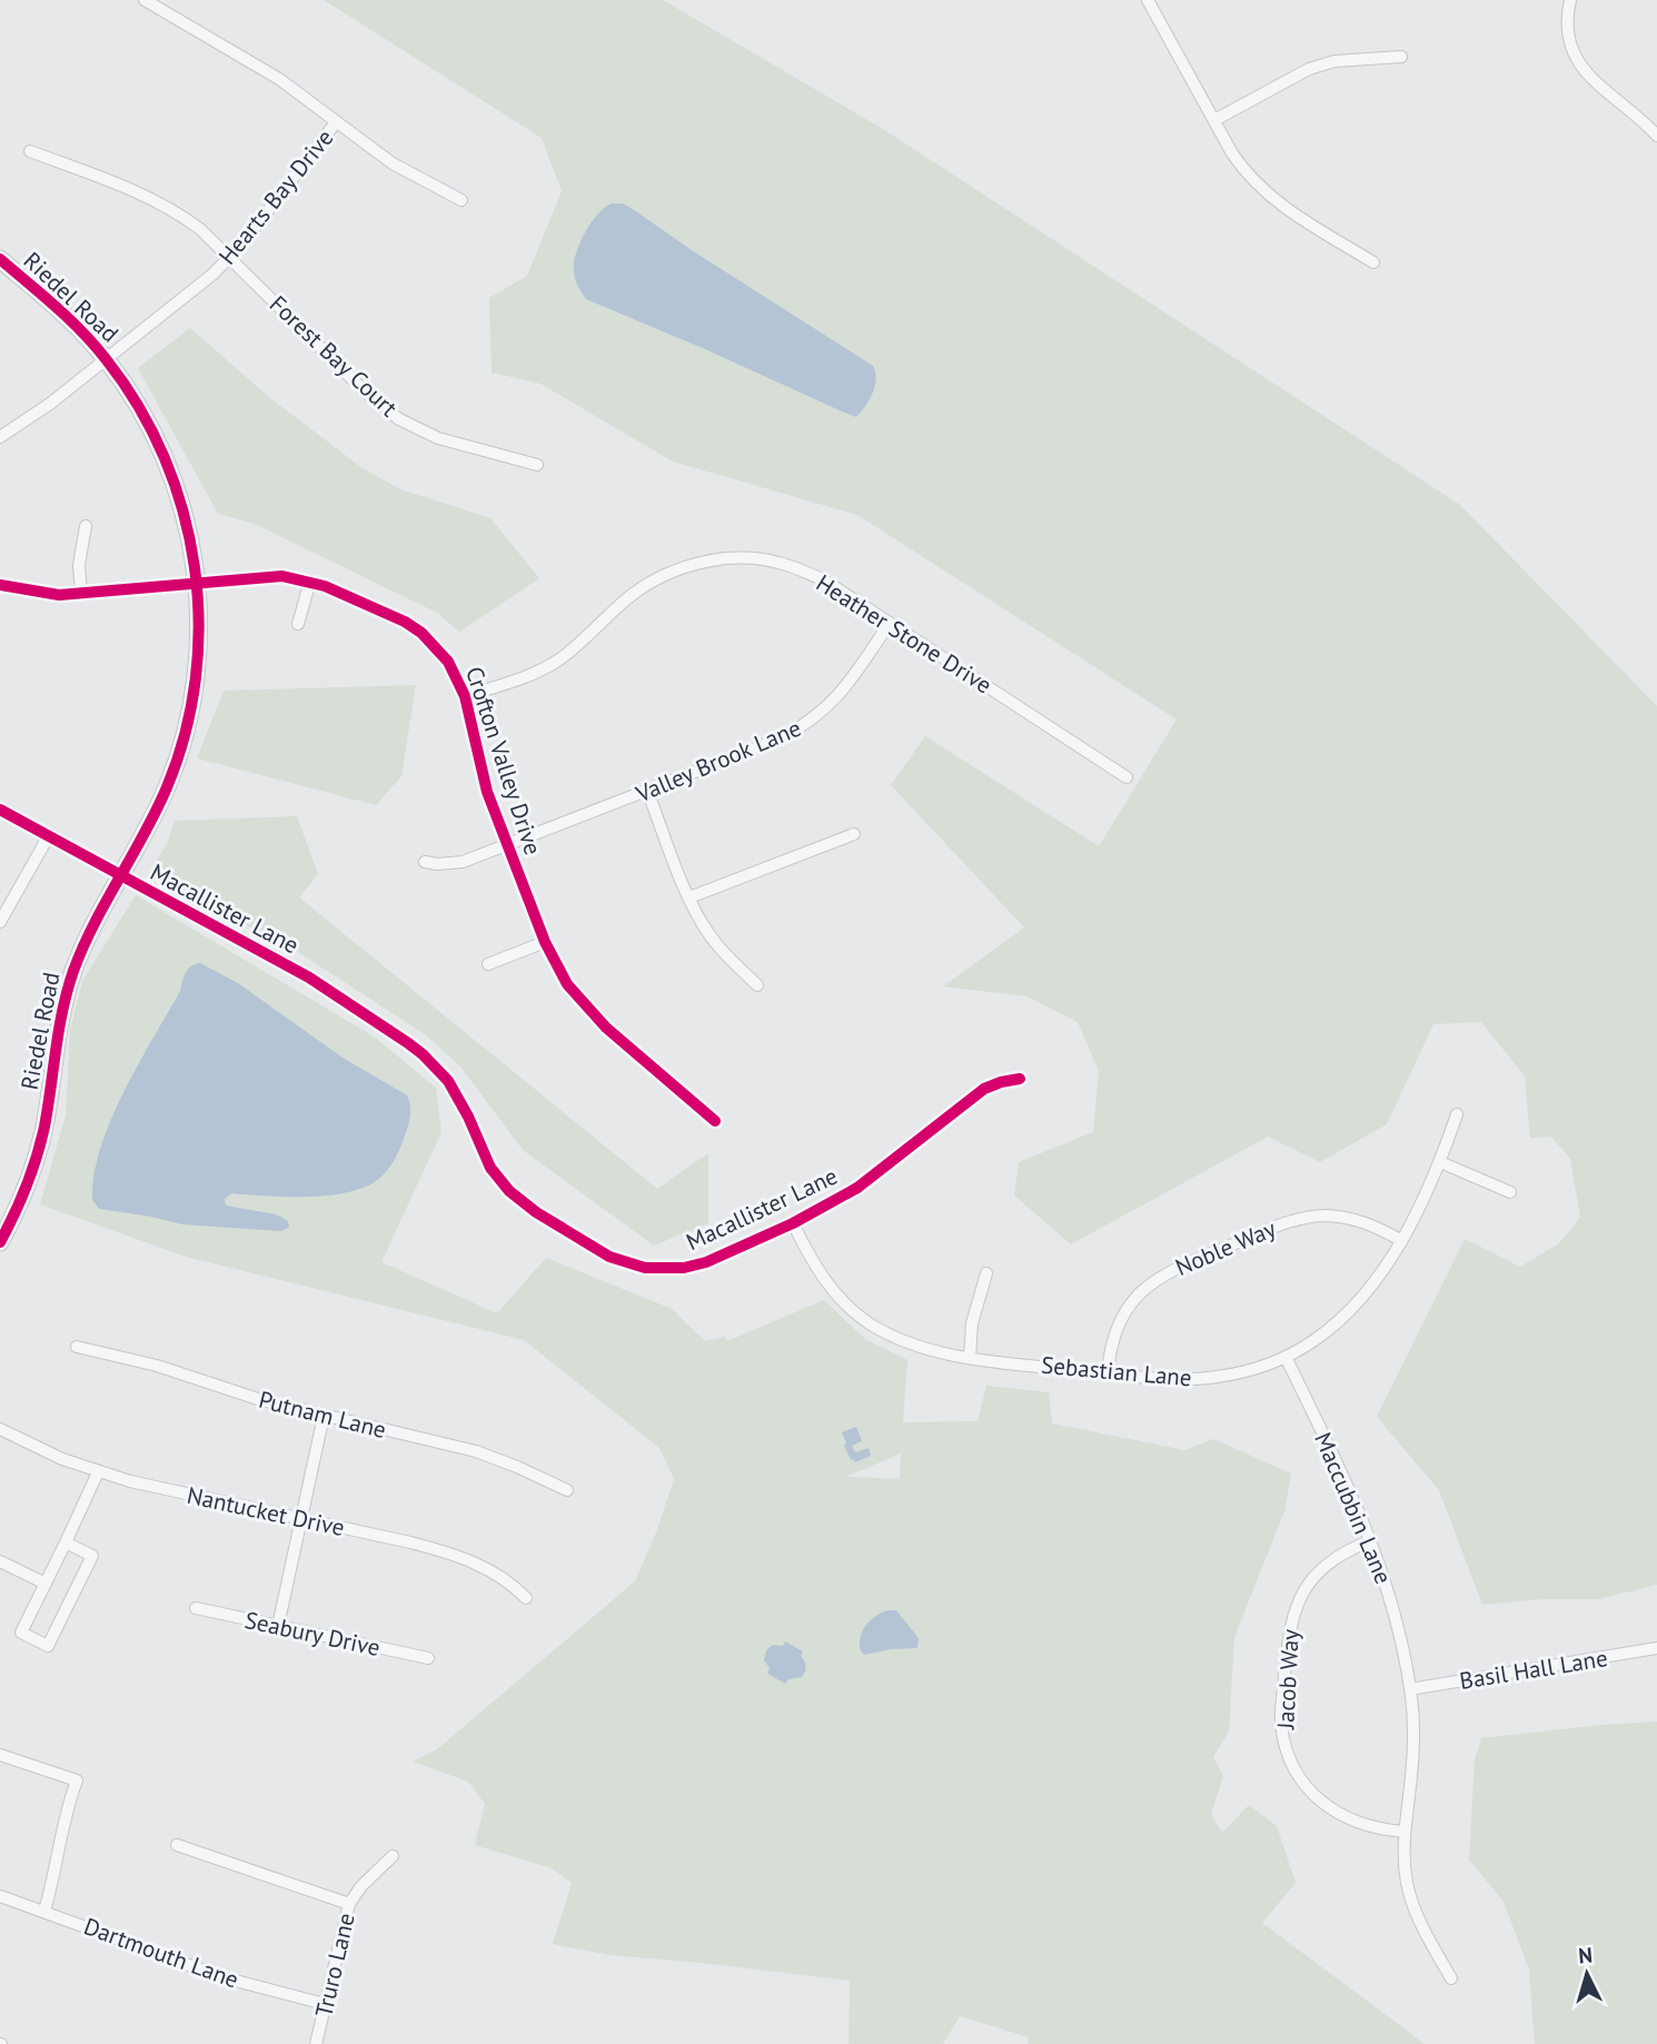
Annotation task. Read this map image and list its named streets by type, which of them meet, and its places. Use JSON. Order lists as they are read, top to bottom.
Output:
{
  "streets": {
    "street": [
      "Hearts Bay Drive",
      "Riedel Road",
      "Forest Bay Court",
      "Heather Stone Drive",
      "Crofton Valley Drive",
      "Valley Brook Lane",
      "Macallister Lane",
      "Noble Way",
      "Sebastian Lane",
      "Putnam Lane",
      "Maccubbin Lane",
      "Nantucket Drive",
      "Seabury Drive",
      "Basil Hall Lane",
      "Jacob Way",
      "Dartmouth Lane",
      "Truro Lane"
    ]
  },
  "crossings": [
    ["Hearts Bay Drive", "Riedel Road"],
    ["Hearts Bay Drive", "Forest Bay Court"],
    ["Riedel Road", "Crofton Valley Drive"],
    ["Riedel Road", "Macallister Lane"],
    ["Heather Stone Drive", "Crofton Valley Drive"],
    ["Heather Stone Drive", "Valley Brook Lane"],
    ["Crofton Valley Drive", "Valley Brook Lane"],
    ["Macallister Lane", "Sebastian Lane"],
    ["Noble Way", "Sebastian Lane"],
    ["Sebastian Lane", "Maccubbin Lane"],
    ["Maccubbin Lane", "Basil Hall Lane"],
    ["Maccubbin Lane", "Jacob Way"],
    ["Dartmouth Lane", "Truro Lane"]
  ],
  "north": "top"
}
